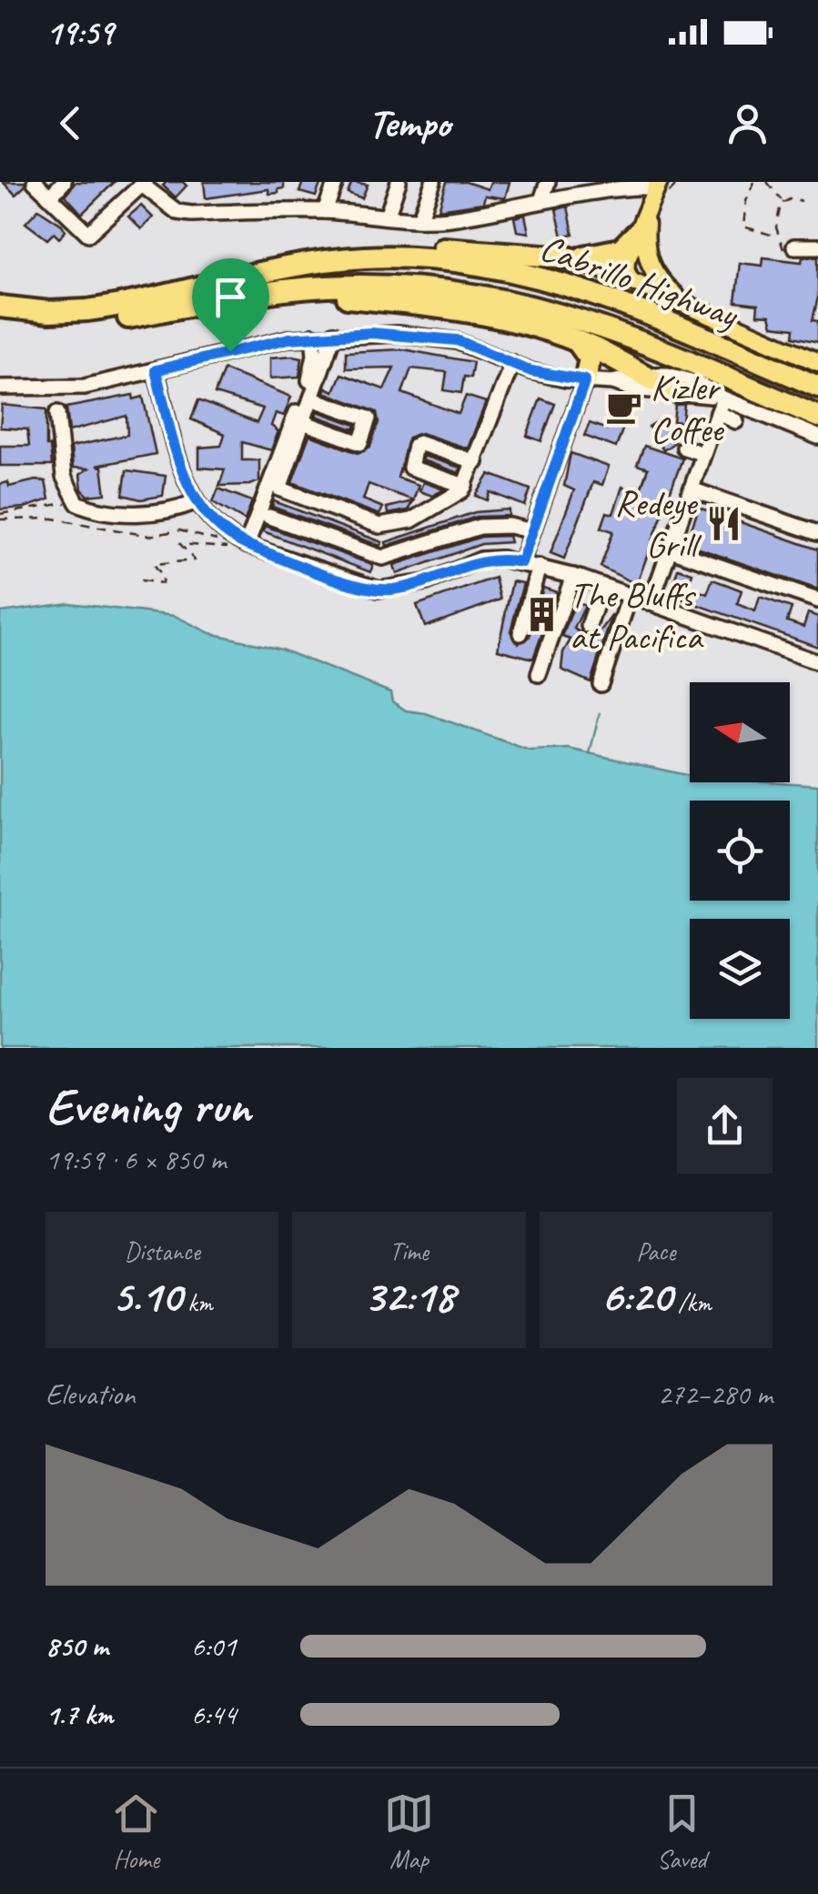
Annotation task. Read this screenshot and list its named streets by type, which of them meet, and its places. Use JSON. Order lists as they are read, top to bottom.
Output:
{
  "streets": {
    "highway": ["Cabrillo Highway"]
  },
  "places": {
    "cafe": ["Kizler Coffee"],
    "restaurant": ["Redeye Grill"],
    "building": ["The Bluffs at Pacifica"]
  },
  "north": "left",
  "page": {
    "status": "19:59",
    "header": "Tempo",
    "heading": ["Evening run", "19:59 · 6 × 850 m"],
    "stats": [
      ["Distance", "5.10 km"],
      ["Time", "32:18"],
      ["Pace", "6:20 /km"]
    ],
    "chart": ["Elevation", "272–280 m"],
    "list": [
      {
        "name": "850 m",
        "note": "6:01"
      },
      {
        "name": "1.7 km",
        "note": "6:44"
      }
    ],
    "tabs": ["Home", "Map", "Saved"]
  }
}
